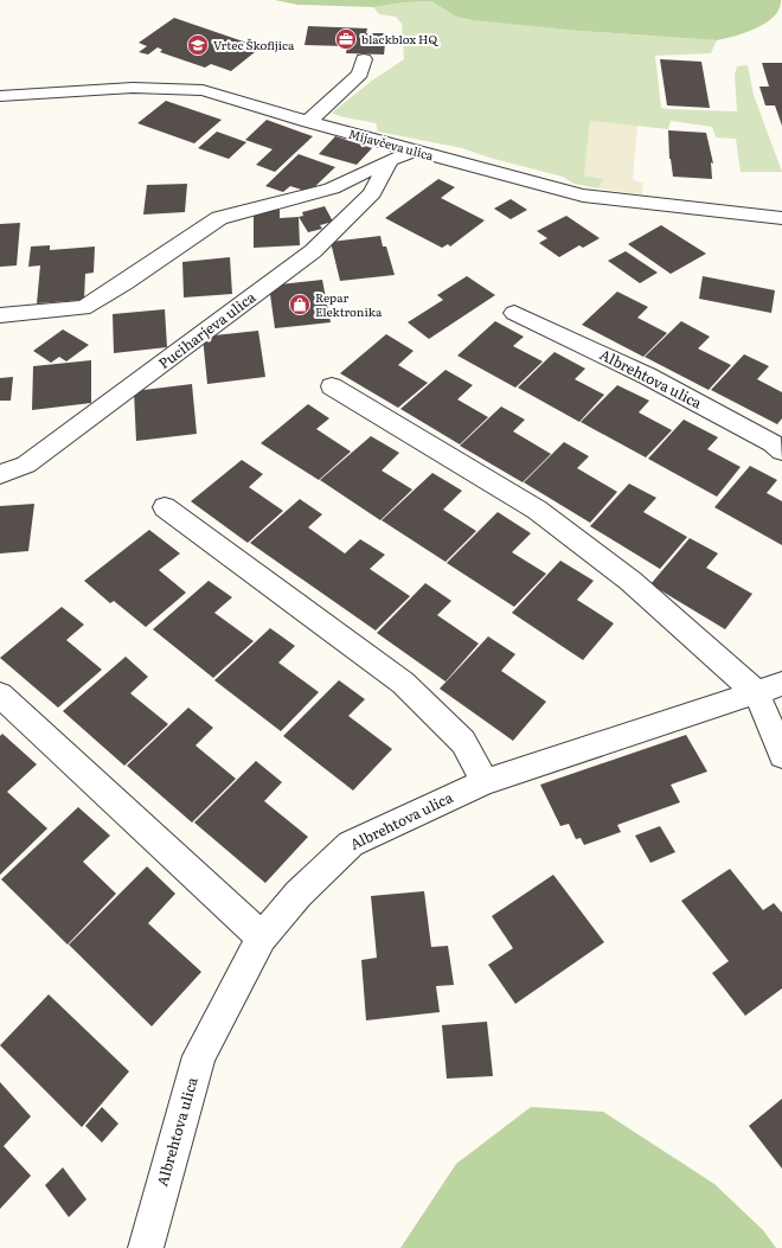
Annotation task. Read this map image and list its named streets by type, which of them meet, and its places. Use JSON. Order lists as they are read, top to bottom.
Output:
{
  "streets": {
    "street": ["Mijavčeva ulica", "Puciharjeva ulica", "Albrehtova ulica"]
  },
  "places": {
    "office": ["blackblox HQ"],
    "school or university": ["Vrtec Škofljica"],
    "shop": ["Repar Elektronika"]
  }
}
